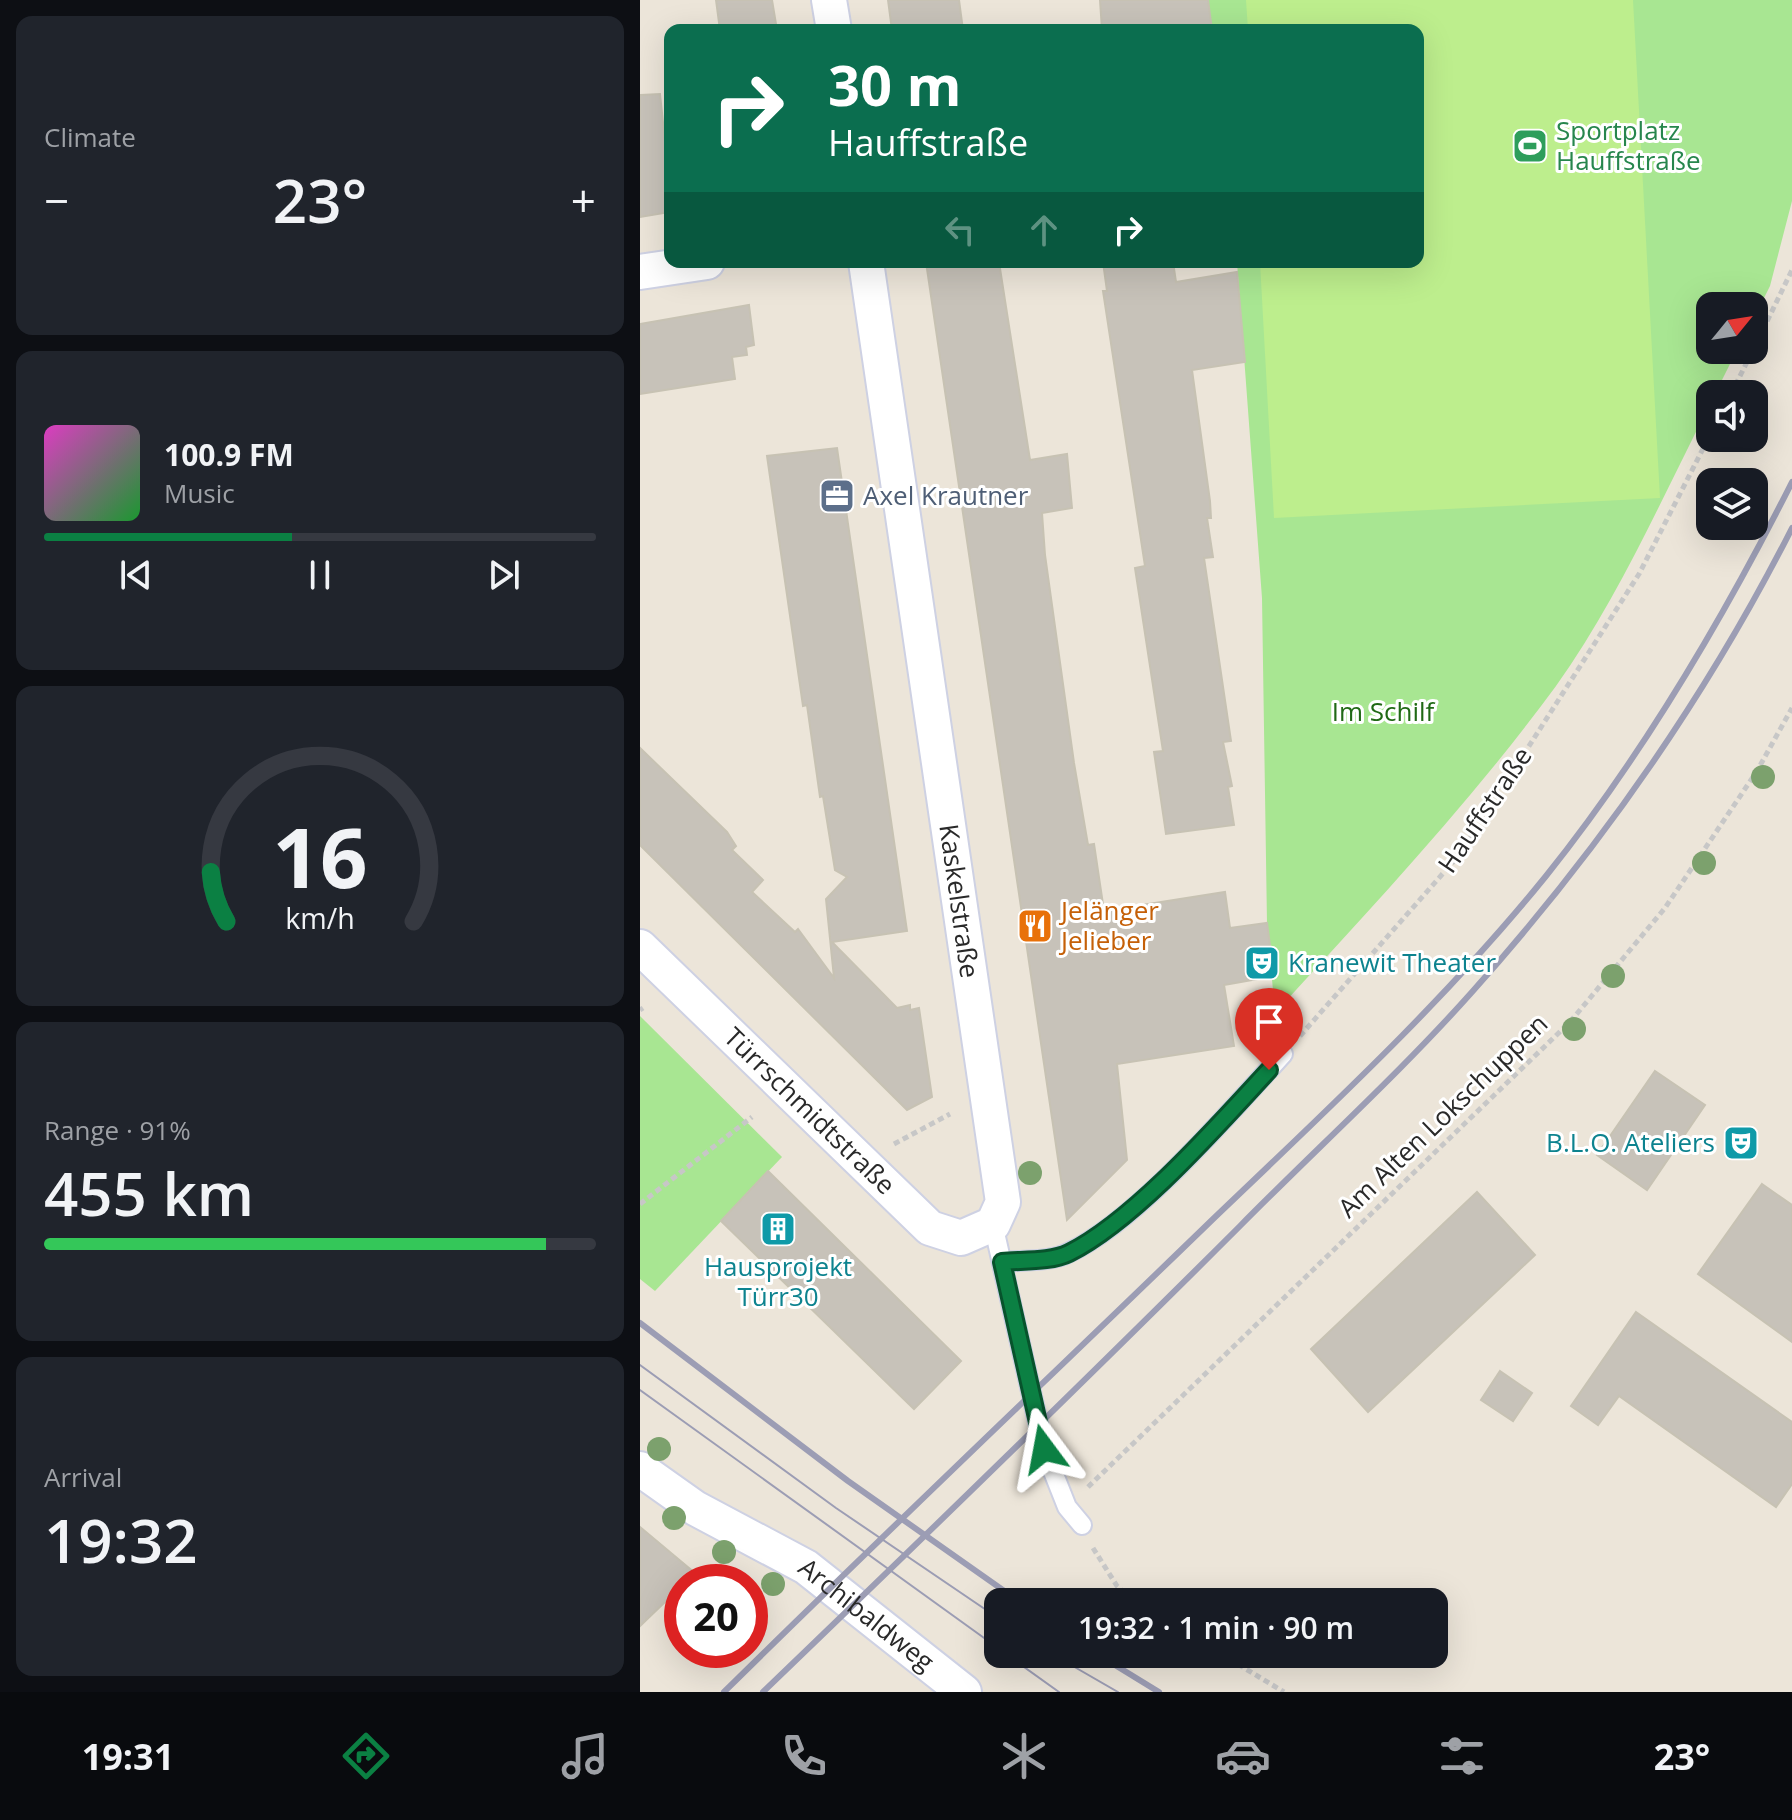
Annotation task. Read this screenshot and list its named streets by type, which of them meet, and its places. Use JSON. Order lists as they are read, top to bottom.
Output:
{
  "streets": {
    "street": ["Kaskelstraße", "Türrschmidtstraße", "Archibaldweg"],
    "path": ["Hauffstraße", "Am Alten Lokschuppen"]
  },
  "crossings": [
    ["Kaskelstraße", "Türrschmidtstraße"],
    ["Kaskelstraße", "Am Alten Lokschuppen"]
  ],
  "parks": ["Im Schilf"],
  "places": {
    "sports": ["Sportplatz Hauffstraße"],
    "office": ["Axel Krautner"],
    "restaurant": ["Jelänger Jelieber"],
    "theatre": ["Kranewit Theater", "B.L.O. Ateliers"],
    "building": ["Hausprojekt Türr30"]
  },
  "north": "top right",
  "page": {
    "tile": [
      "Climate",
      ["Range · 91%", "455 km"],
      ["Arrival", "19:32"]
    ],
    "turn": ["30 m", "Hauffstraße"],
    "heat": ["−", "23°", "+"],
    "song": ["100.9 FM", "Music"],
    "limit": "20",
    "trip": "19:32 · 1 min · 90 m",
    "tabs": ["19:31", "23°"],
    "gauge": ["16", "km/h"]
  }
}
